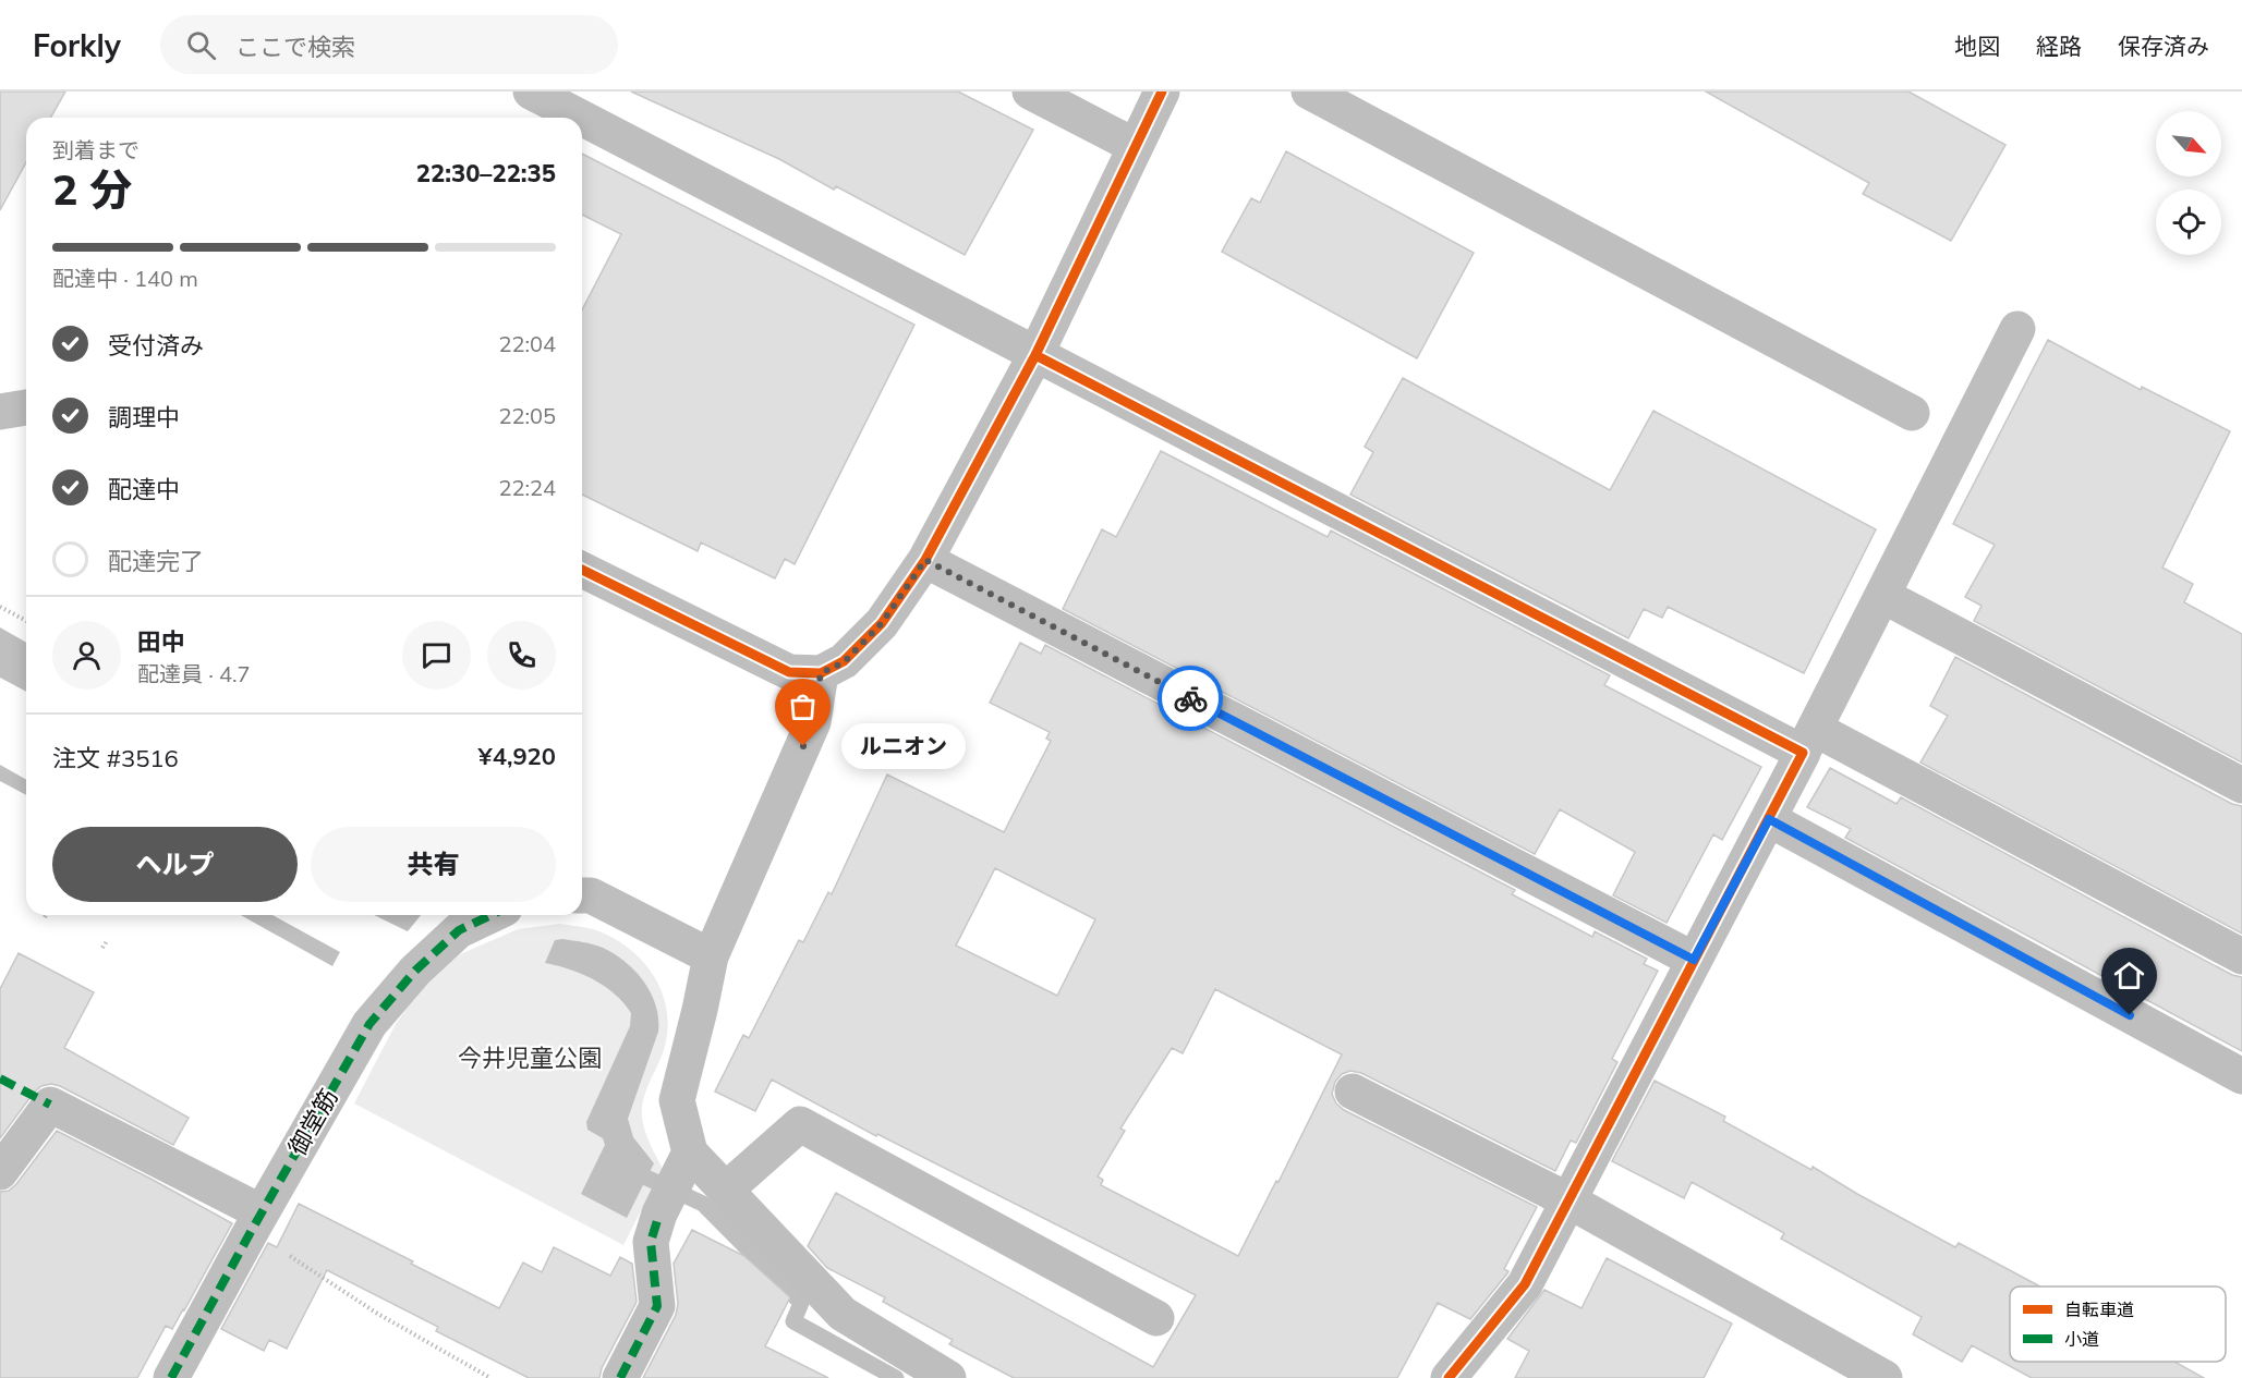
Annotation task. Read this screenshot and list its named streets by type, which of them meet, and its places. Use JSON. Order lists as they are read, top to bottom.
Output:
{
  "streets": {
    "street": ["御堂筋"]
  },
  "parks": ["今井児童公園"],
  "places": ["ルニオン"],
  "legend": ["自転車道", "小道"],
  "north": "bottom right",
  "page": {
    "header": "Forkly",
    "search": "ここで検索",
    "nav": ["地図", "経路", "保存済み"],
    "heading": ["2 分", "到着まで", "22:30–22:35"],
    "panel": [
      "田中",
      "配達員 · 4.7",
      "注文 #3516",
      "¥4,920"
    ],
    "bar": "配達中 · 140 m",
    "list": [
      ["受付済み", "22:04"],
      ["調理中", "22:05"],
      ["配達中", "22:24"],
      "配達完了"
    ],
    "bubble": "ルニオン",
    "buttons": ["ヘルプ", "共有"]
  }
}
